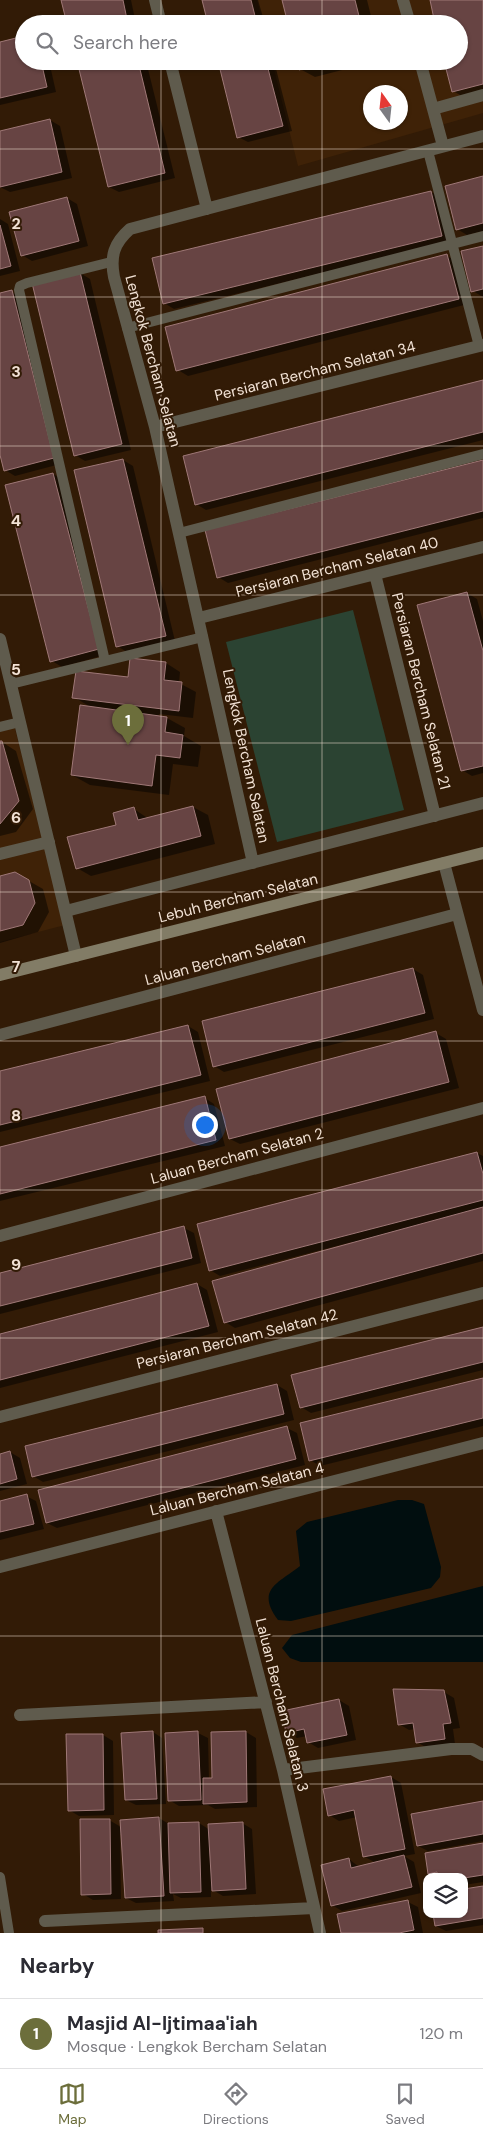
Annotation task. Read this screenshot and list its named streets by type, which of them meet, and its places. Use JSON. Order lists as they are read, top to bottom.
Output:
{
  "streets": {
    "street": [
      "Lengkok Bercham Selatan",
      "Persiaran Bercham Selatan 34",
      "Persiaran Bercham Selatan 40",
      "Persiaran Bercham Selatan 21",
      "Lebuh Bercham Selatan",
      "Laluan Bercham Selatan",
      "Laluan Bercham Selatan 2",
      "Persiaran Bercham Selatan 42",
      "Laluan Bercham Selatan 4",
      "Laluan Bercham Selatan 3"
    ]
  },
  "crossings": [
    ["Lengkok Bercham Selatan", "Persiaran Bercham Selatan 34"],
    ["Lengkok Bercham Selatan", "Persiaran Bercham Selatan 40"],
    ["Persiaran Bercham Selatan 40", "Persiaran Bercham Selatan 21"],
    ["Laluan Bercham Selatan 4", "Laluan Bercham Selatan 3"]
  ],
  "north": "top",
  "page": {
    "search": "Search here",
    "pins": "1",
    "heading": "Nearby",
    "list": [
      {
        "mark": "1",
        "name": "Masjid Al-Ijtimaa'iah",
        "note": "Mosque · Lengkok Bercham Selatan",
        "value": "120 m"
      }
    ],
    "nav": ["Map", "Directions", "Saved"]
  },
  "grid": {
    "rows": [
      "2",
      "3",
      "4",
      "5",
      "6",
      "7",
      "8",
      "9"
    ]
  }
}
